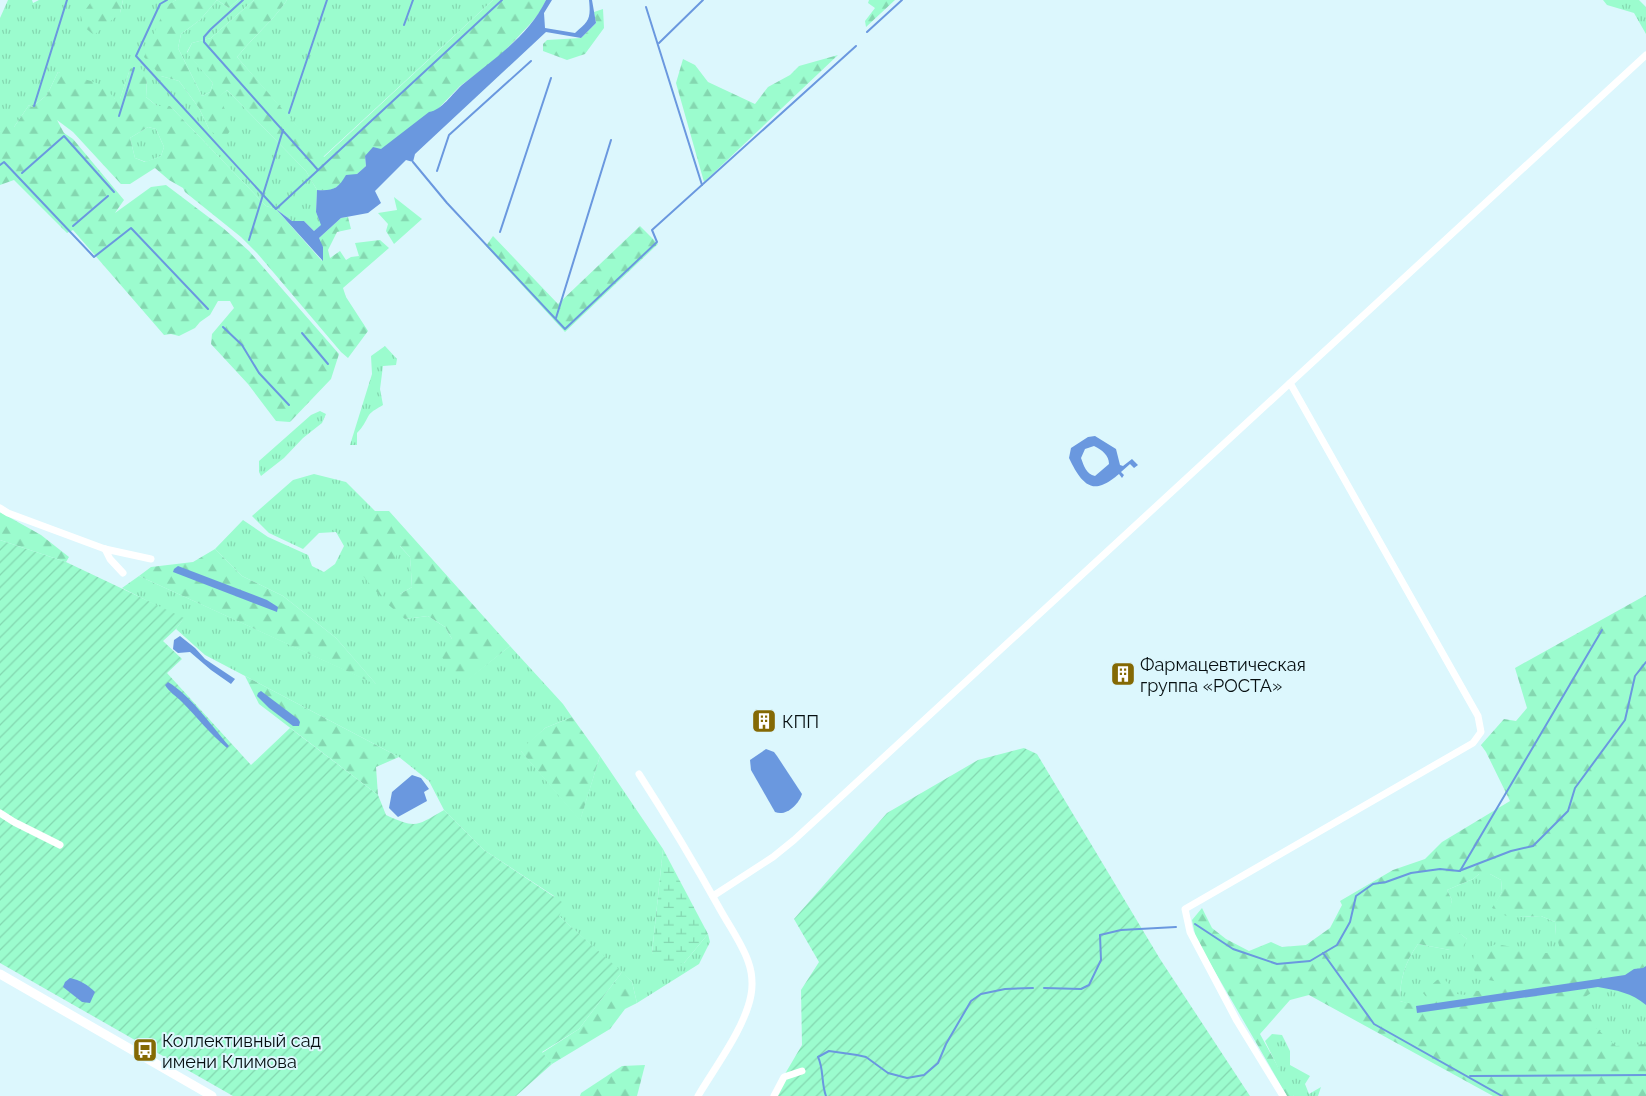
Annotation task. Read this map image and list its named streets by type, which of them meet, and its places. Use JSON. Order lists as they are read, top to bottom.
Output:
{
  "places": {
    "building": ["Фармацевтическая группа «РОСТА»", "КПП"],
    "bus stop": ["Коллективный сад имени Климова"]
  }
}
